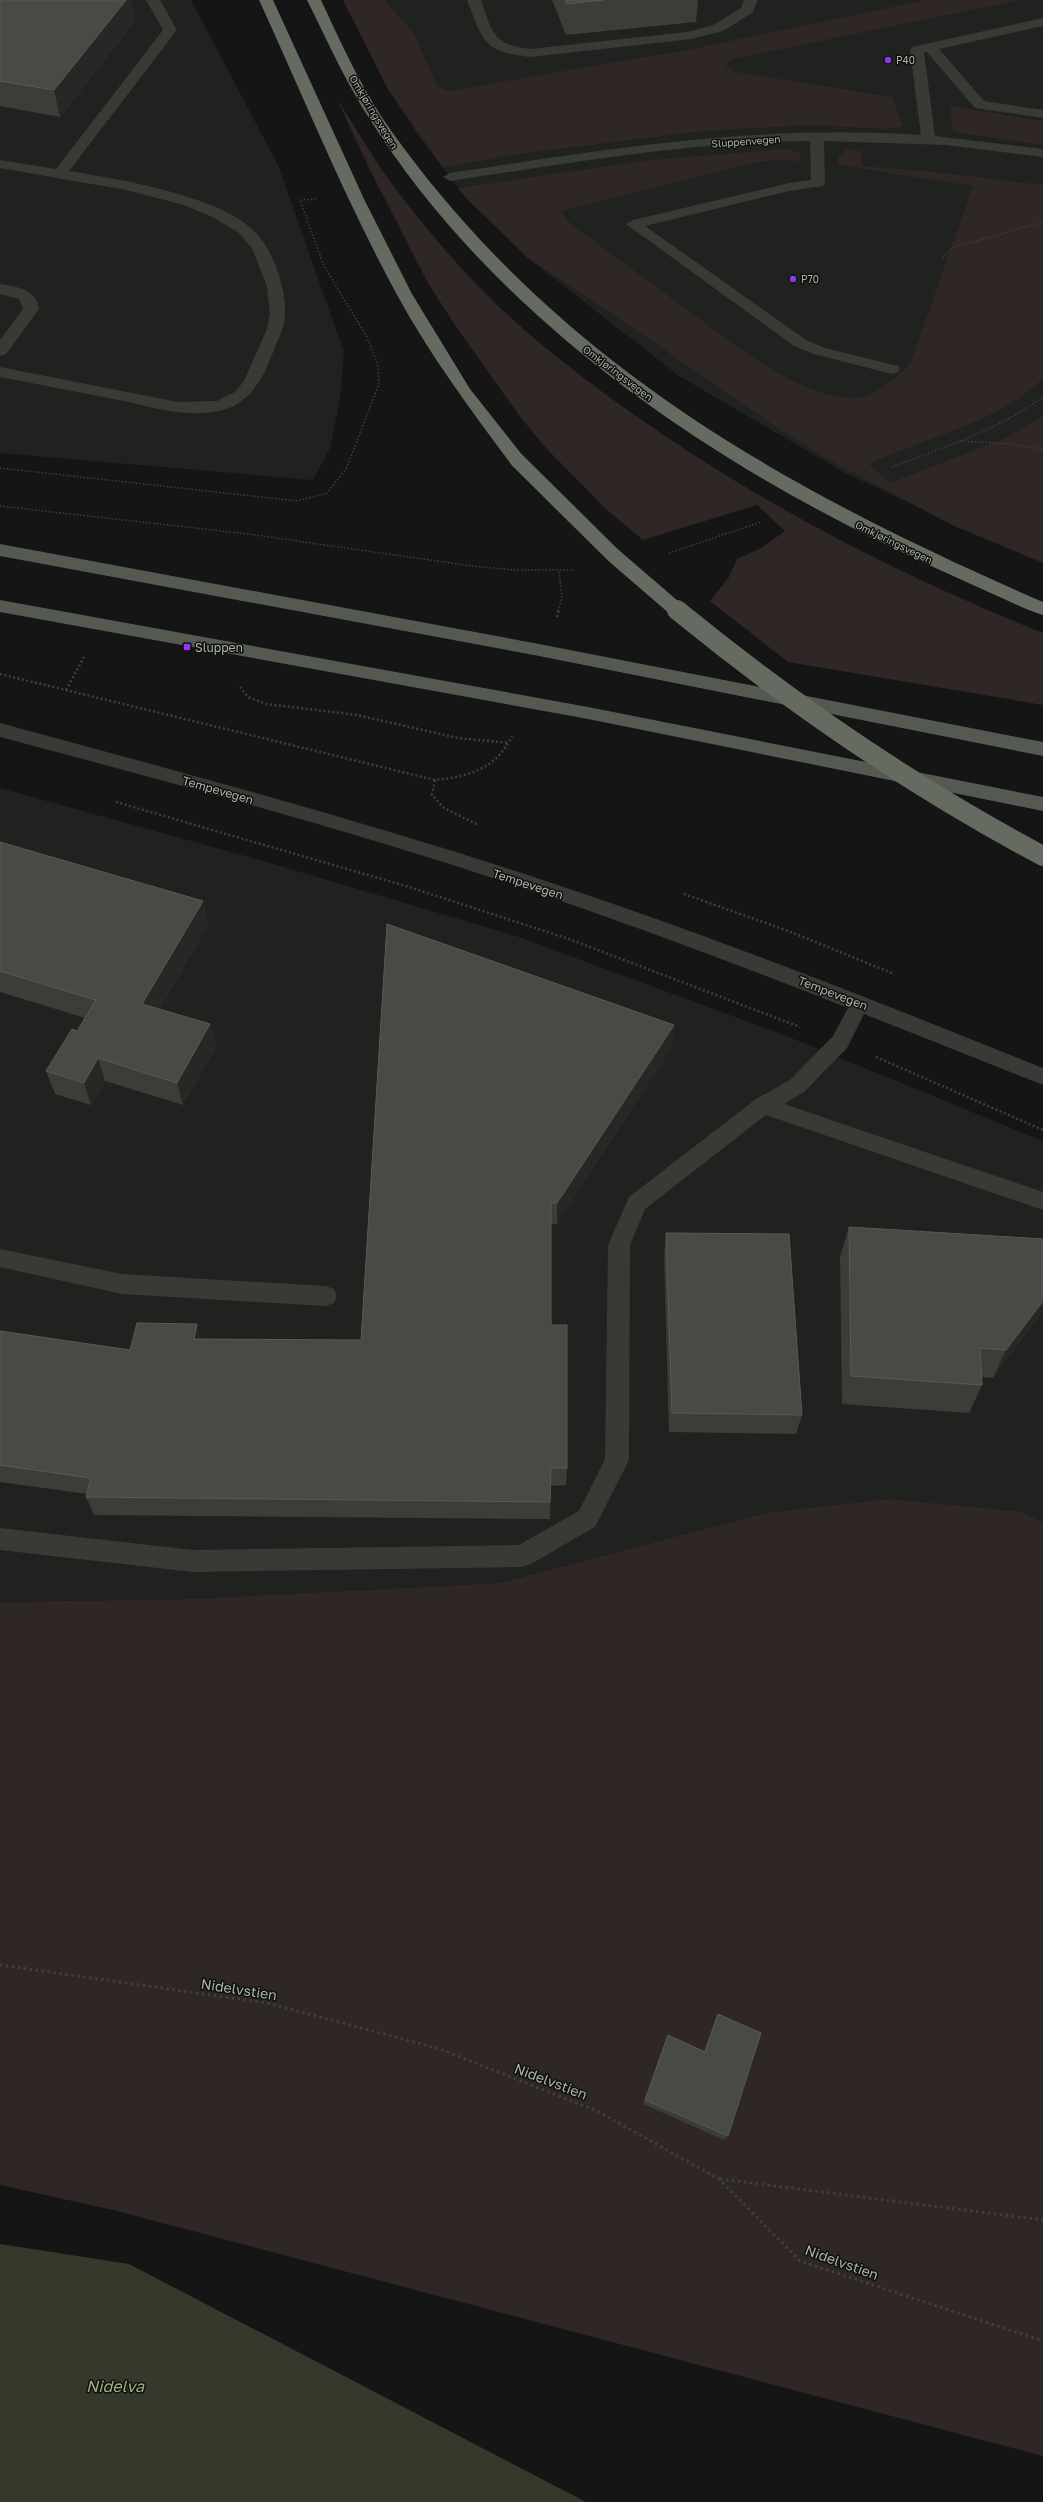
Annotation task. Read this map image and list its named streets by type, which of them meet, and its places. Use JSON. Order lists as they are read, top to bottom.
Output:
{
  "streets": {
    "highway": ["Omkjøringsvegen"],
    "street": ["Sluppenvegen", "Tempevegen"],
    "path": ["Nidelvstien"]
  },
  "water": ["Nidelva"],
  "places": {
    "other": ["P40", "P70"],
    "transit": ["Sluppen"]
  }
}
